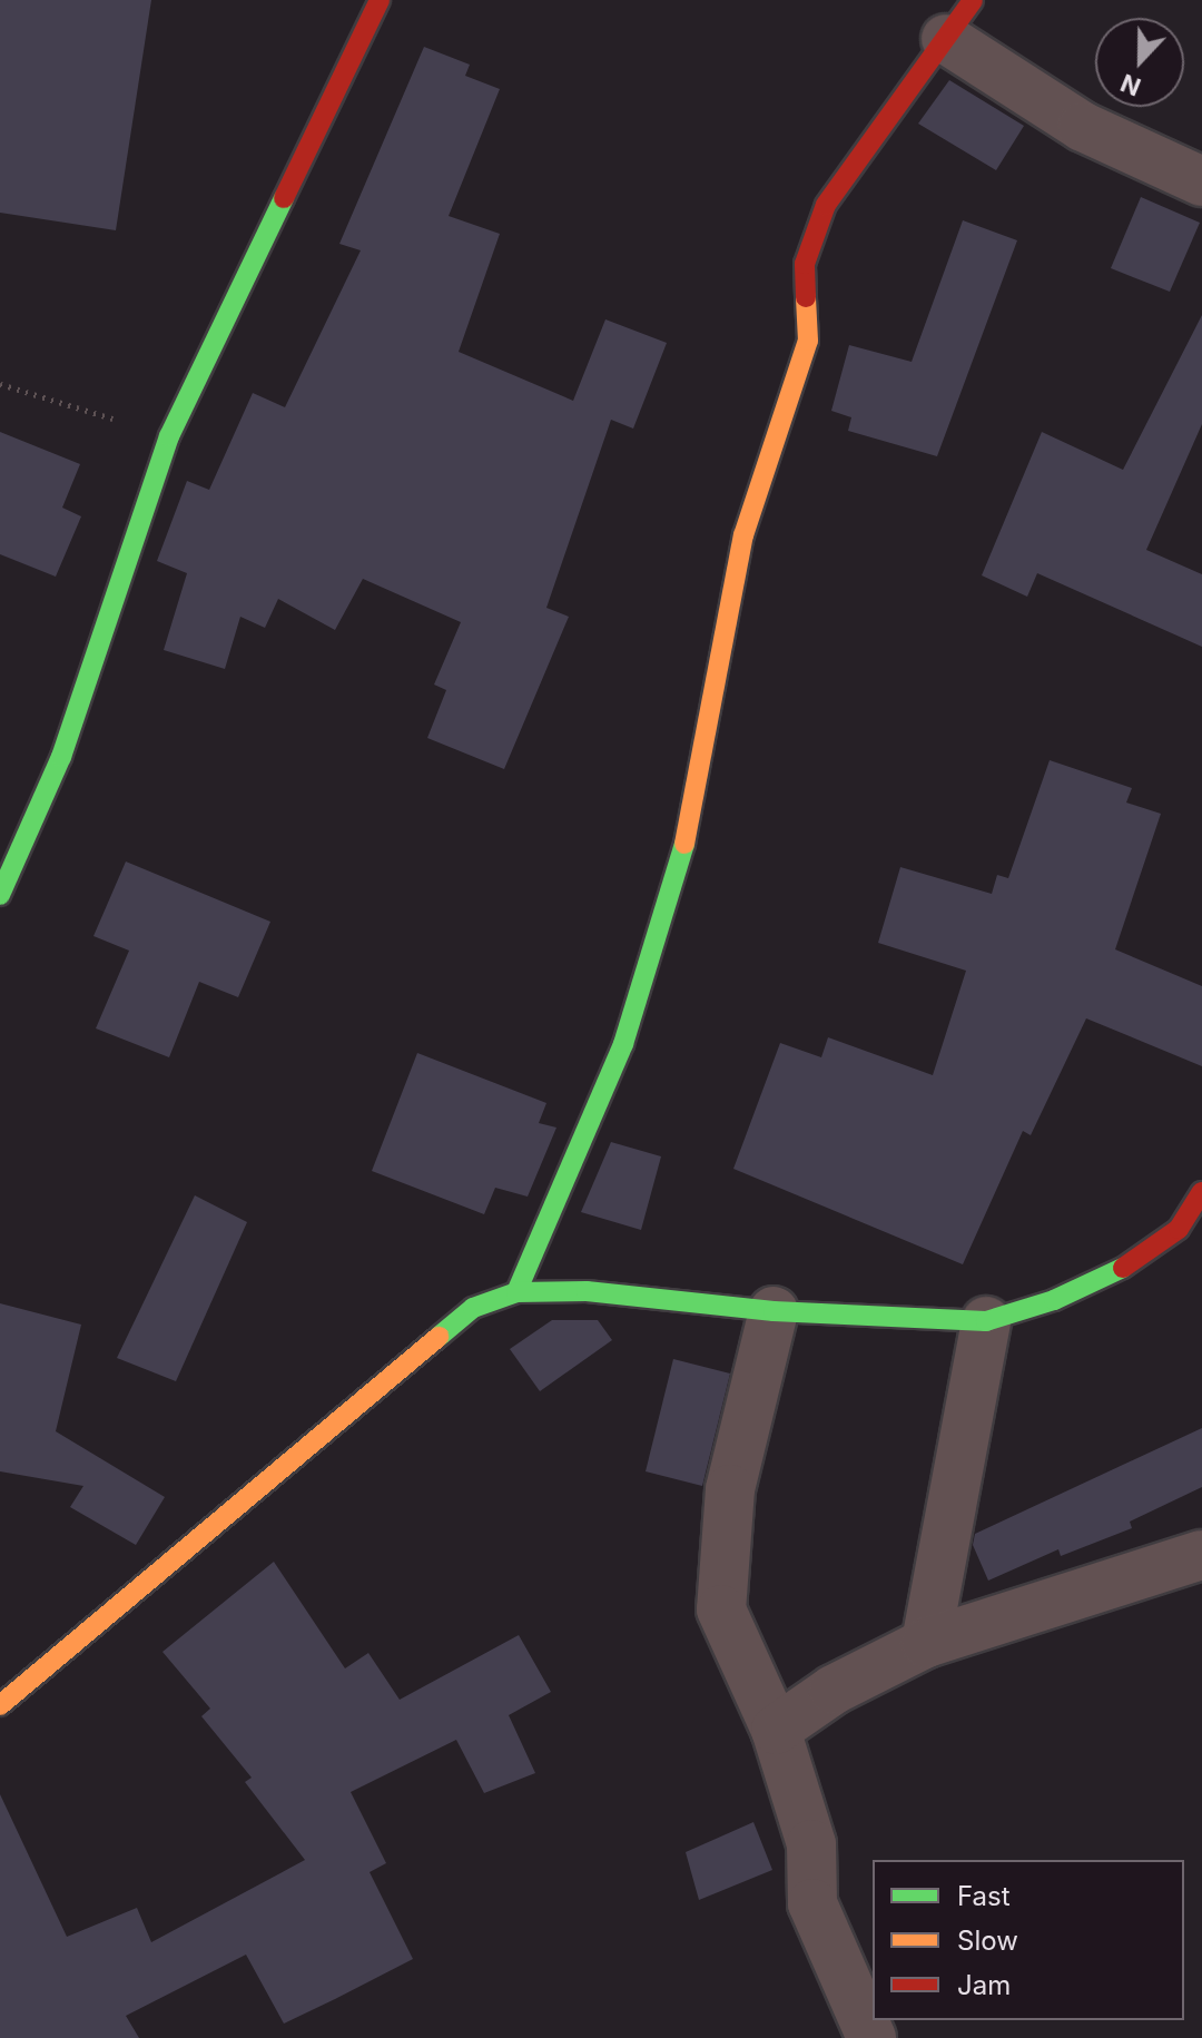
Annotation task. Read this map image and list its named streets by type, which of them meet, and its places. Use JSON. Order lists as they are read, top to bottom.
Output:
{
  "legend": ["Fast", "Slow", "Jam"],
  "north": "bottom"
}
